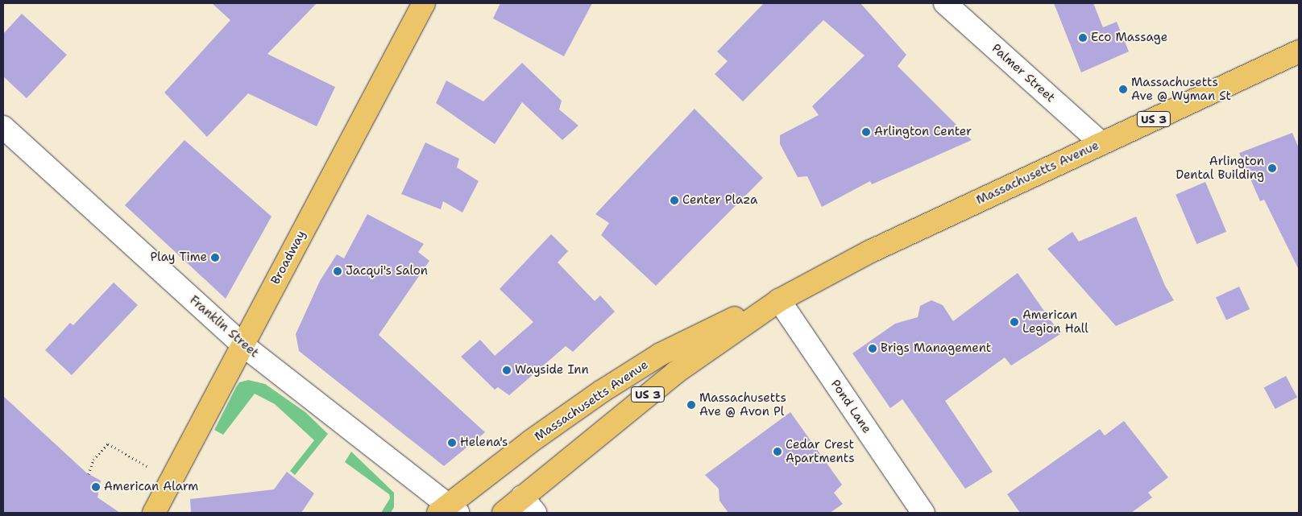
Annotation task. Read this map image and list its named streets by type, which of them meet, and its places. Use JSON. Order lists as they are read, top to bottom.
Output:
{
  "streets": {
    "main road": ["US 3", "Massachusetts Avenue", "Broadway"],
    "street": ["Palmer Street", "Franklin Street", "Pond Lane"]
  },
  "crossings": [
    ["Palmer Street", "Massachusetts Avenue"],
    ["Massachusetts Avenue", "Franklin Street"],
    ["Massachusetts Avenue", "Pond Lane"],
    ["Broadway", "Franklin Street"]
  ],
  "places": [
    "Eco Massage",
    "Massachusetts Ave @ Wyman St",
    "Arlington Center",
    "Arlington Dental Building",
    "Center Plaza",
    "Play Time",
    "Jacqui's Salon",
    "American Legion Hall",
    "Brigs Management",
    "Wayside Inn",
    "Massachusetts Ave @ Avon Pl",
    "Helena's",
    "Cedar Crest Apartments",
    "American Alarm"
  ]
}
